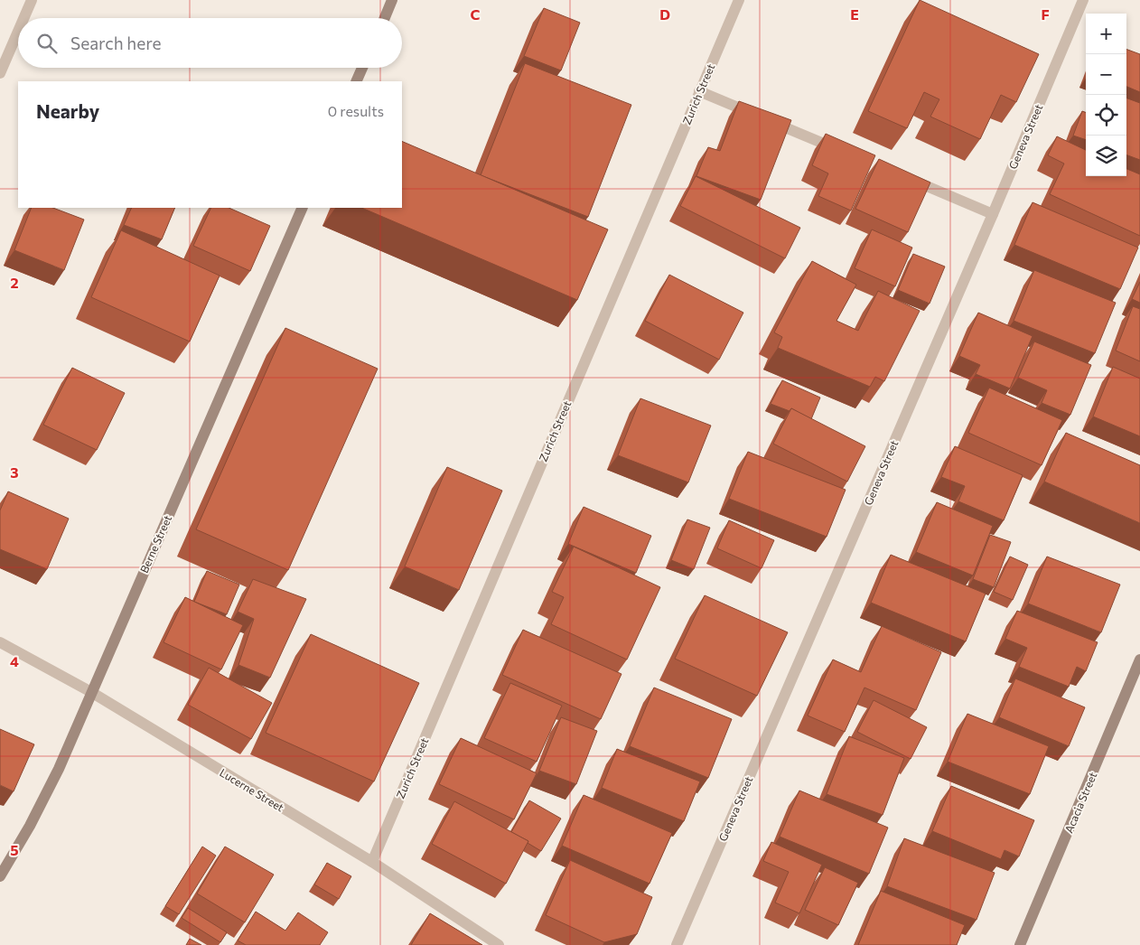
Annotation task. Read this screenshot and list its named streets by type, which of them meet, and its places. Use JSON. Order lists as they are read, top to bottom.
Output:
{
  "streets": {
    "street": [
      "Zurich Street",
      "Geneva Street",
      "Berne Street",
      "Lucerne Street",
      "Acacia Street"
    ]
  },
  "crossings": [
    ["Zurich Street", "Lucerne Street"],
    ["Berne Street", "Lucerne Street"]
  ],
  "page": {
    "map_buttons": ["+", "−"],
    "search": "Search here",
    "heading": ["Nearby", "0 results"]
  },
  "grid": {
    "columns": [
      "C",
      "D",
      "E",
      "F"
    ],
    "rows": [
      "2",
      "3",
      "4",
      "5"
    ]
  }
}
